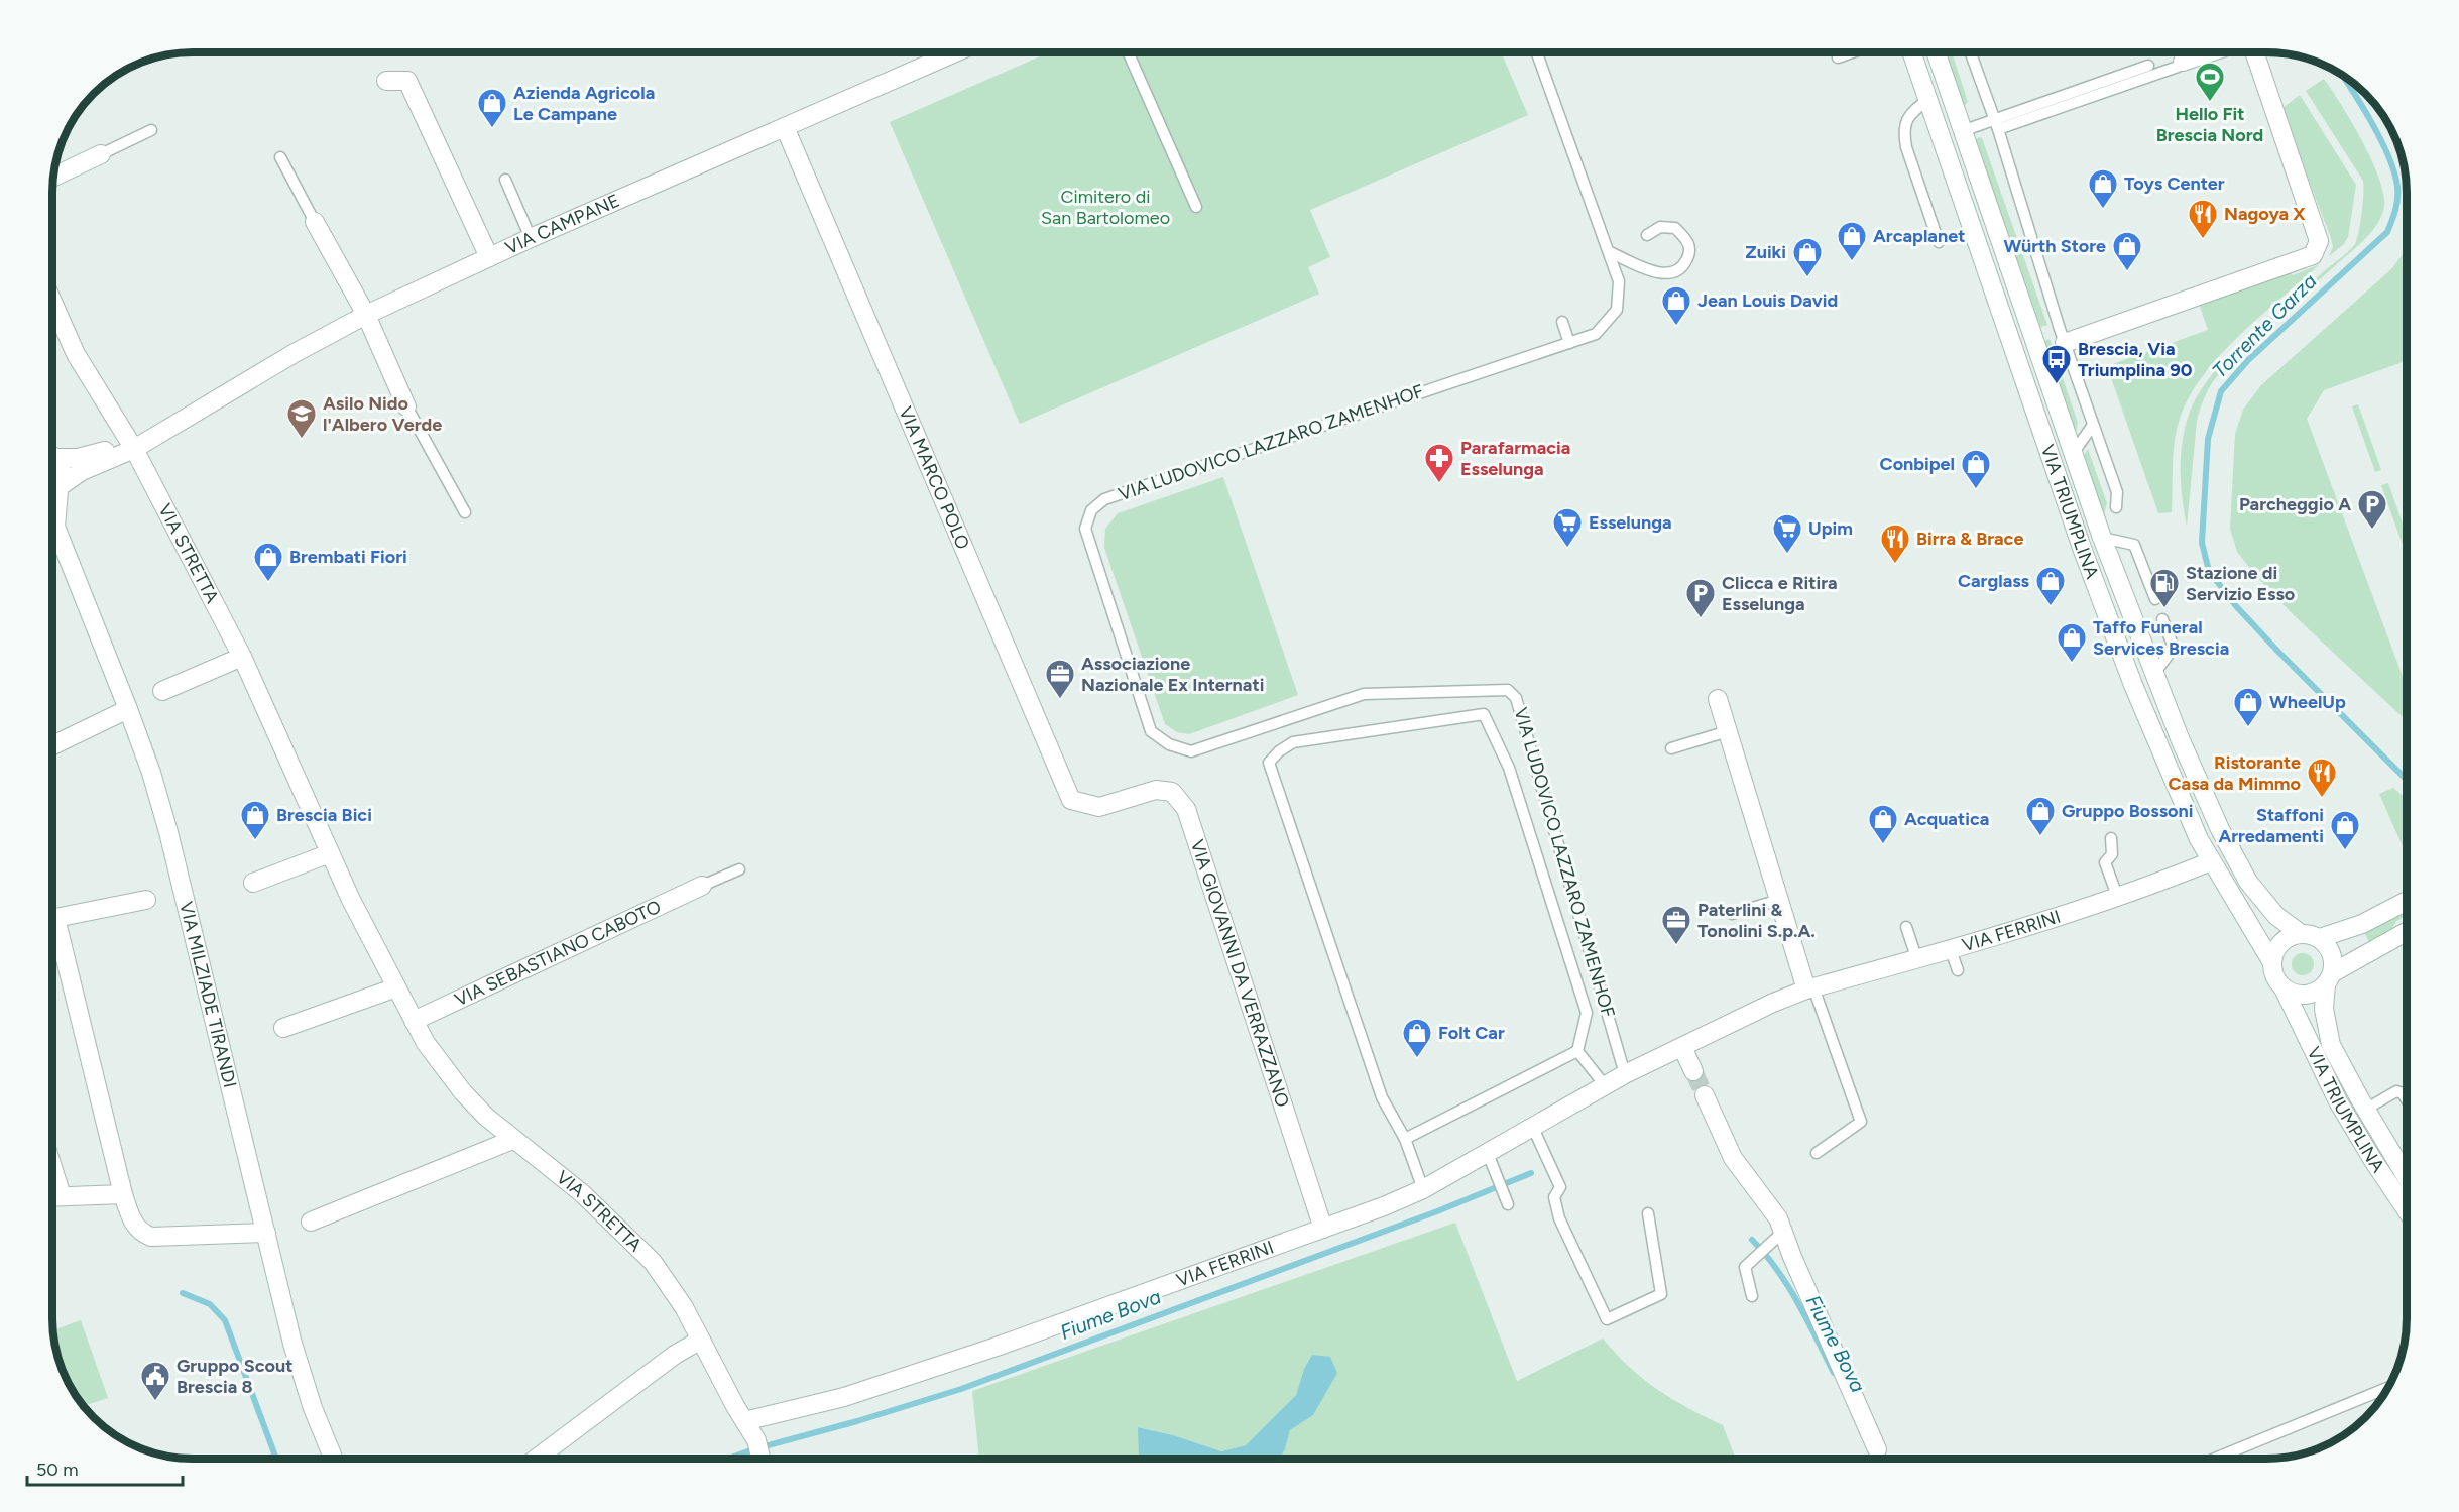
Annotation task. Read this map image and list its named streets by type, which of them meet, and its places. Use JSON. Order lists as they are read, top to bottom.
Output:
{
  "streets": {
    "street": [
      "VIA CAMPANE",
      "VIA MARCO POLO",
      "VIA TRIUMPLINA",
      "VIA STRETTA",
      "VIA FERRINI",
      "VIA SEBASTIANO CABOTO",
      "VIA GIOVANNI DA VERRAZZANO",
      "VIA MILZIADE TIRANDI"
    ],
    "lane": ["VIA LUDOVICO LAZZARO ZAMENHOF"]
  },
  "crossings": [
    ["VIA CAMPANE", "VIA MARCO POLO"],
    ["VIA CAMPANE", "VIA STRETTA"],
    ["VIA CAMPANE", "VIA MILZIADE TIRANDI"],
    ["VIA LUDOVICO LAZZARO ZAMENHOF", "VIA FERRINI"],
    ["VIA MARCO POLO", "VIA GIOVANNI DA VERRAZZANO"],
    ["VIA TRIUMPLINA", "VIA FERRINI"],
    ["VIA STRETTA", "VIA FERRINI"],
    ["VIA STRETTA", "VIA SEBASTIANO CABOTO"],
    ["VIA FERRINI", "VIA GIOVANNI DA VERRAZZANO"]
  ],
  "water": ["Torrente Garza", "Fiume Bova"],
  "parks": ["Cimitero di San Bartolomeo"],
  "places": {
    "sports": ["Hello Fit Brescia Nord"],
    "shop": [
      "Azienda Agricola Le Campane",
      "Toys Center",
      "Arcaplanet",
      "Würth Store",
      "Zuiki",
      "Jean Louis David",
      "Conbipel",
      "Brembati Fiori",
      "Carglass",
      "Taffo Funeral Services Brescia",
      "WheelUp",
      "Gruppo Bossoni",
      "Brescia Bici",
      "Acquatica",
      "Staffoni Arredamenti",
      "Folt Car"
    ],
    "restaurant": ["Nagoya X", "Birra & Brace", "Ristorante Casa da Mimmo"],
    "bus stop": ["Brescia, Via Triumplina 90"],
    "school or university": ["Asilo Nido l'Albero Verde"],
    "pharmacy": ["Parafarmacia Esselunga"],
    "parking": ["Parcheggio A", "Clicca e Ritira Esselunga"],
    "supermarket": ["Esselunga", "Upim"],
    "fuel station": ["Stazione di Servizio Esso"],
    "office": ["Associazione Nazionale Ex Internati", "Paterlini & Tonolini S.p.A."],
    "public building": ["Gruppo Scout Brescia 8"]
  },
  "scale_bar": "50 m"
}
